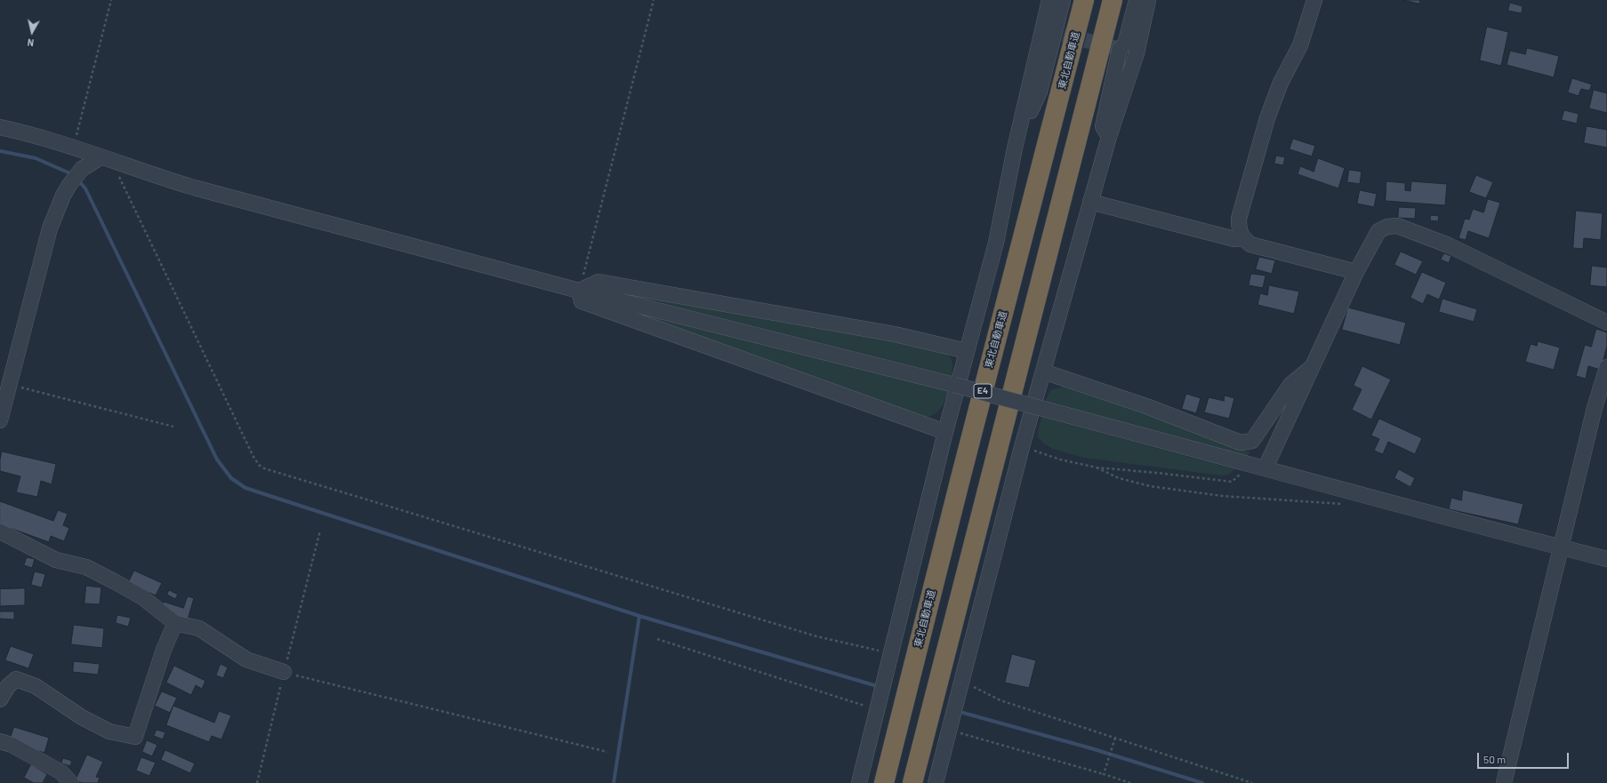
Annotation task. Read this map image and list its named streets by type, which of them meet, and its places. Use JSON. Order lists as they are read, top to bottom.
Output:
{
  "streets": {
    "highway": ["東北自動車道", "E4"]
  },
  "scale_bar": "50 m",
  "north": "bottom"
}
